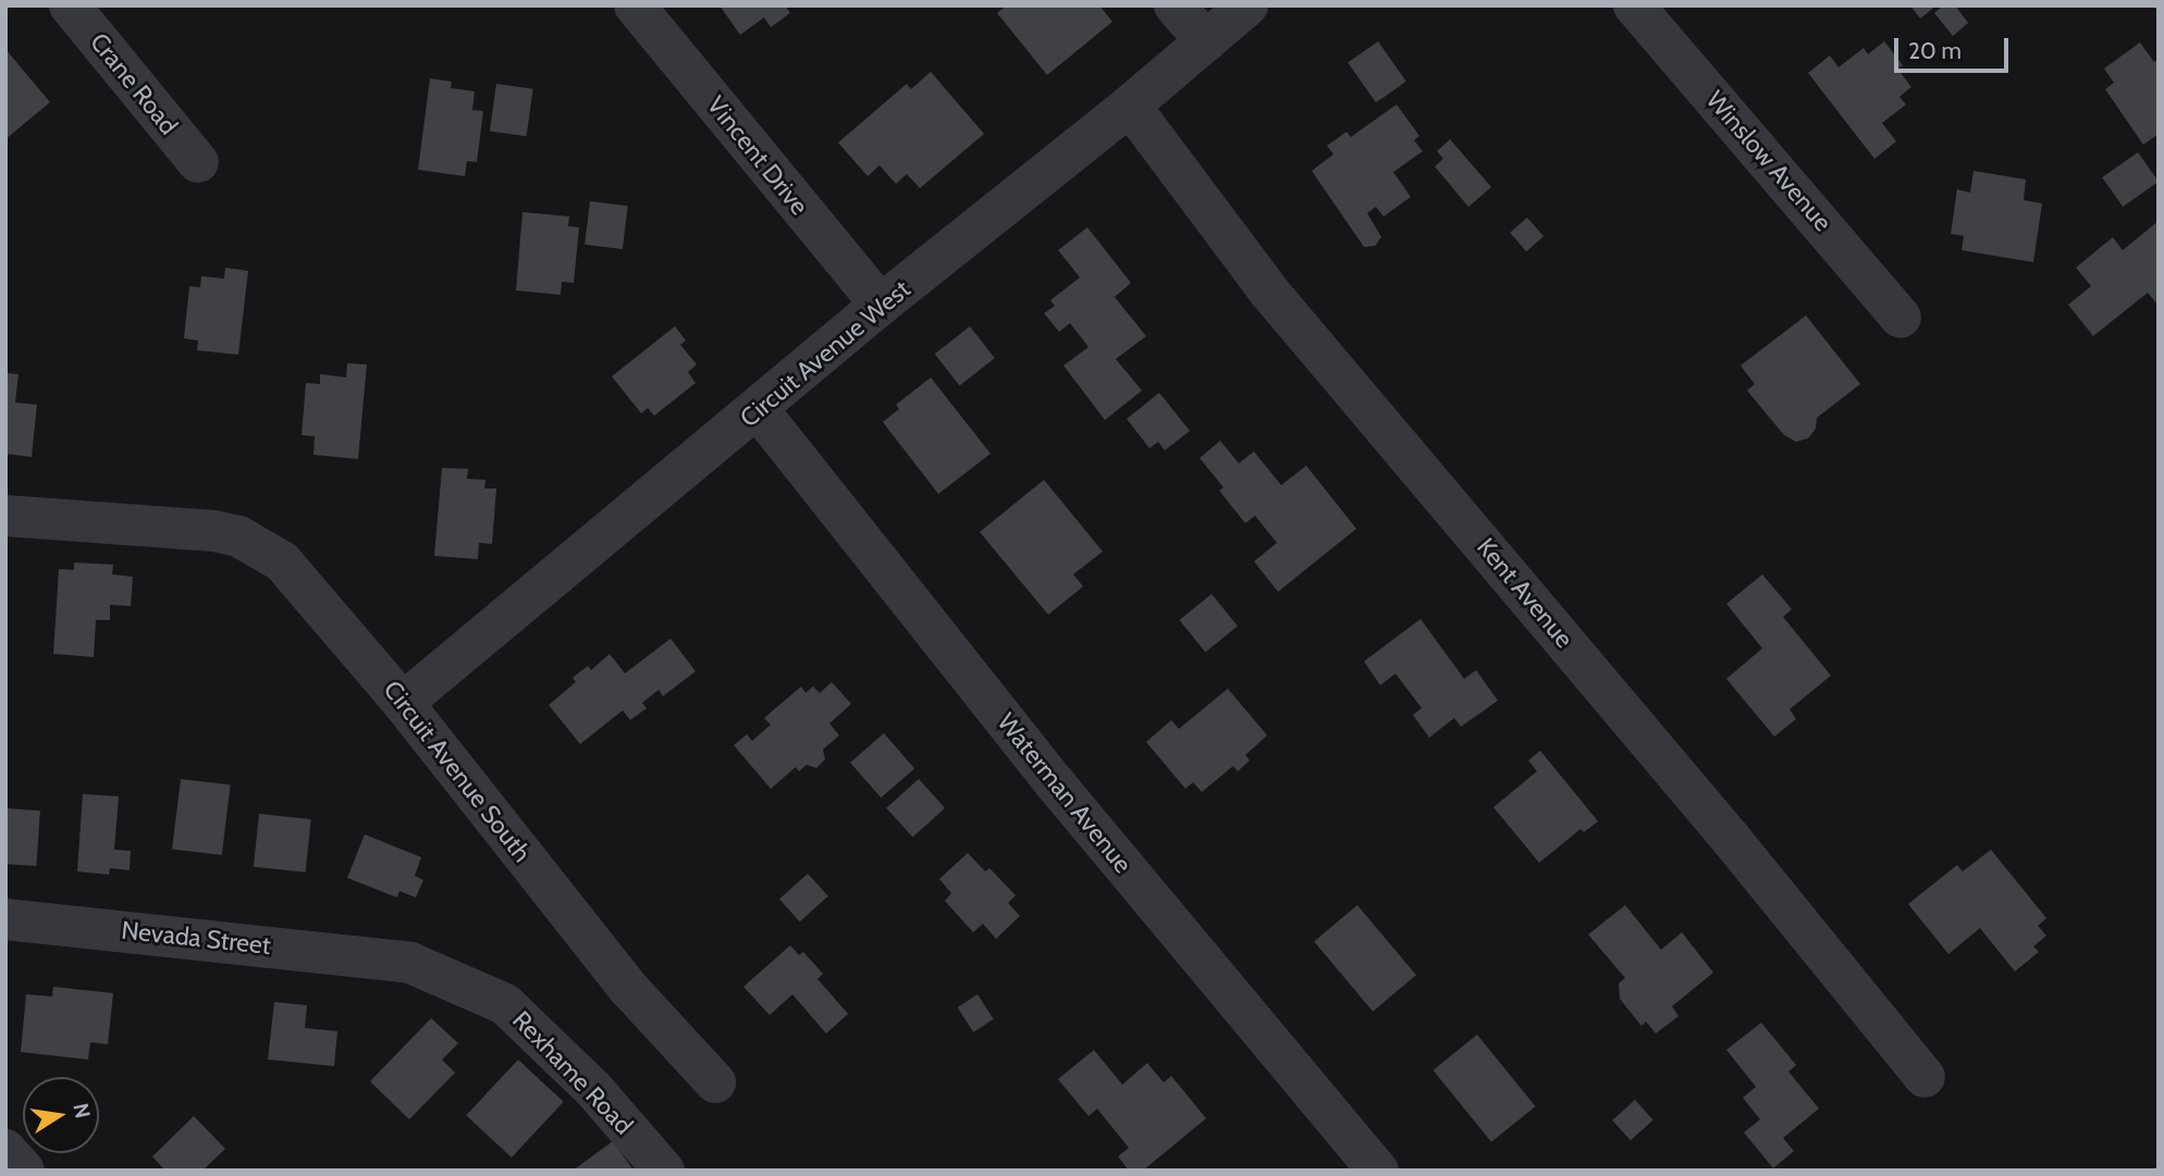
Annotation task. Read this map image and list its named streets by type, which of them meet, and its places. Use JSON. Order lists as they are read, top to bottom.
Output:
{
  "streets": {
    "street": [
      "Crane Road",
      "Vincent Drive",
      "Winslow Avenue",
      "Circuit Avenue West",
      "Kent Avenue",
      "Circuit Avenue South",
      "Waterman Avenue",
      "Nevada Street",
      "Rexhame Road"
    ]
  },
  "crossings": [
    ["Vincent Drive", "Circuit Avenue West"],
    ["Circuit Avenue West", "Kent Avenue"],
    ["Circuit Avenue West", "Circuit Avenue South"],
    ["Circuit Avenue West", "Waterman Avenue"],
    ["Nevada Street", "Rexhame Road"]
  ],
  "scale_bar": "20 m",
  "north": "right"
}
